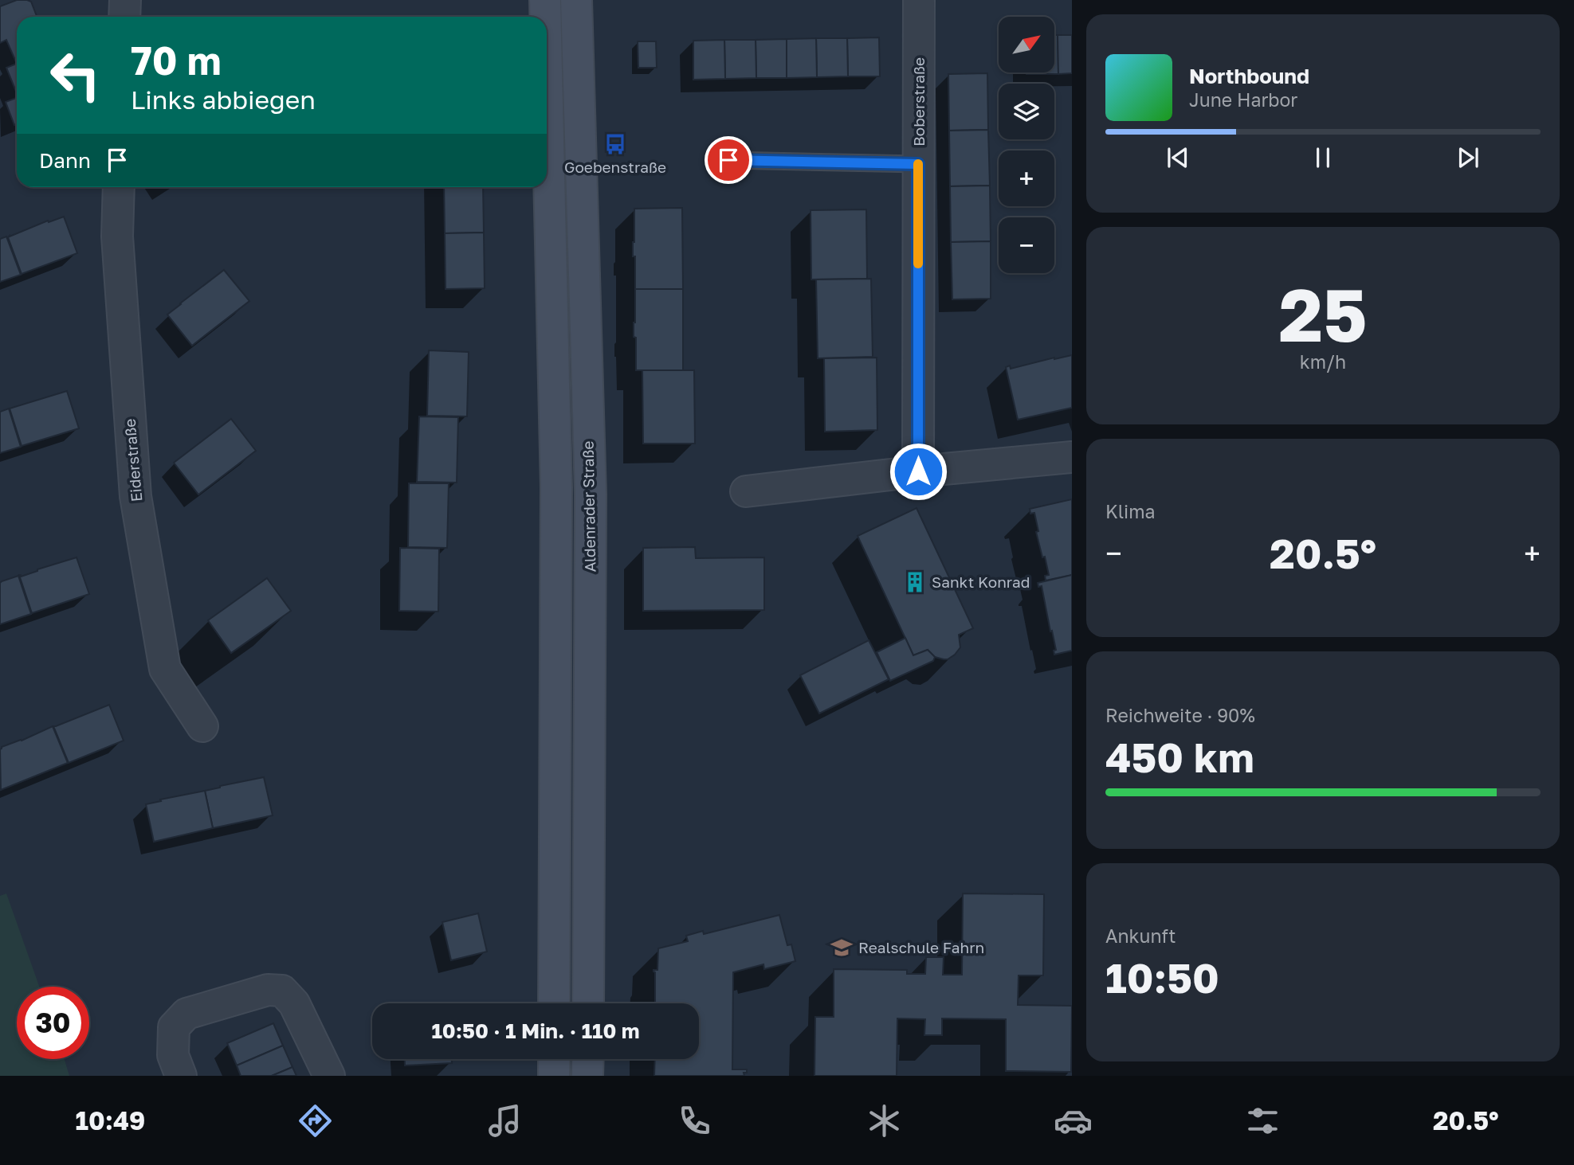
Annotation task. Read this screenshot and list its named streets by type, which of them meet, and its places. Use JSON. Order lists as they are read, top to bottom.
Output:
{
  "streets": {
    "street": ["Boberstraße", "Eiderstraße", "Aldenrader Straße"]
  },
  "places": {
    "bus stop": ["Goebenstraße"],
    "building": ["Sankt Konrad"],
    "school or university": ["Realschule Fahrn"]
  },
  "north": "top right",
  "page": {
    "map_buttons": ["+", "−"],
    "turn": ["70 m", "Links abbiegen"],
    "song": ["Northbound", "June Harbor"],
    "then": "Dann",
    "tile": [
      ["25", "km/h"],
      "Klima",
      ["Reichweite · 90%", "450 km"],
      ["Ankunft", "10:50"]
    ],
    "heat": ["−", "20.5°", "+"],
    "limit": "30",
    "trip": "10:50 · 1 Min. · 110 m",
    "tabs": ["10:49", "20.5°"]
  }
}
